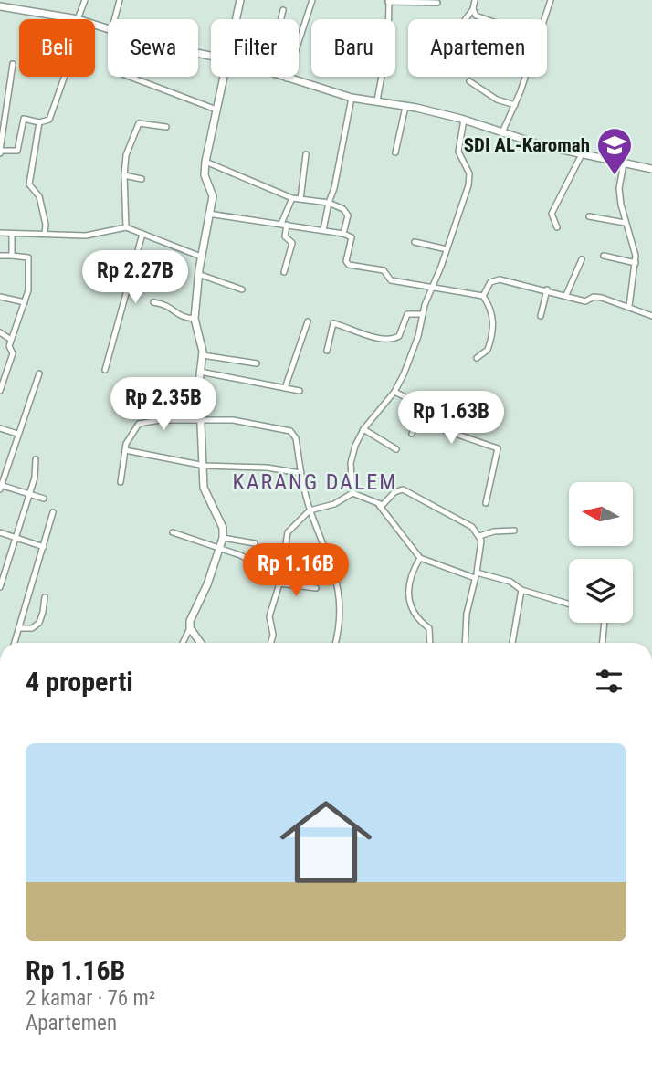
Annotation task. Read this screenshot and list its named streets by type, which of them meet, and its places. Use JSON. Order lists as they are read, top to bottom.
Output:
{
  "districts": ["KARANG DALEM"],
  "places": {
    "school or university": ["SDI AL-Karomah"]
  },
  "north": "left",
  "page": {
    "chip": [
      "Beli",
      "Sewa",
      "Filter",
      "Baru",
      "Apartemen"
    ],
    "price": [
      "Rp 2.27B",
      "Rp 2.35B",
      "Rp 1.63B",
      "Rp 1.16B"
    ],
    "heading": "4 properti",
    "list": [
      {
        "name": "Rp 1.16B",
        "note": "2 kamar · 76 m² · Apartemen"
      }
    ]
  }
}
